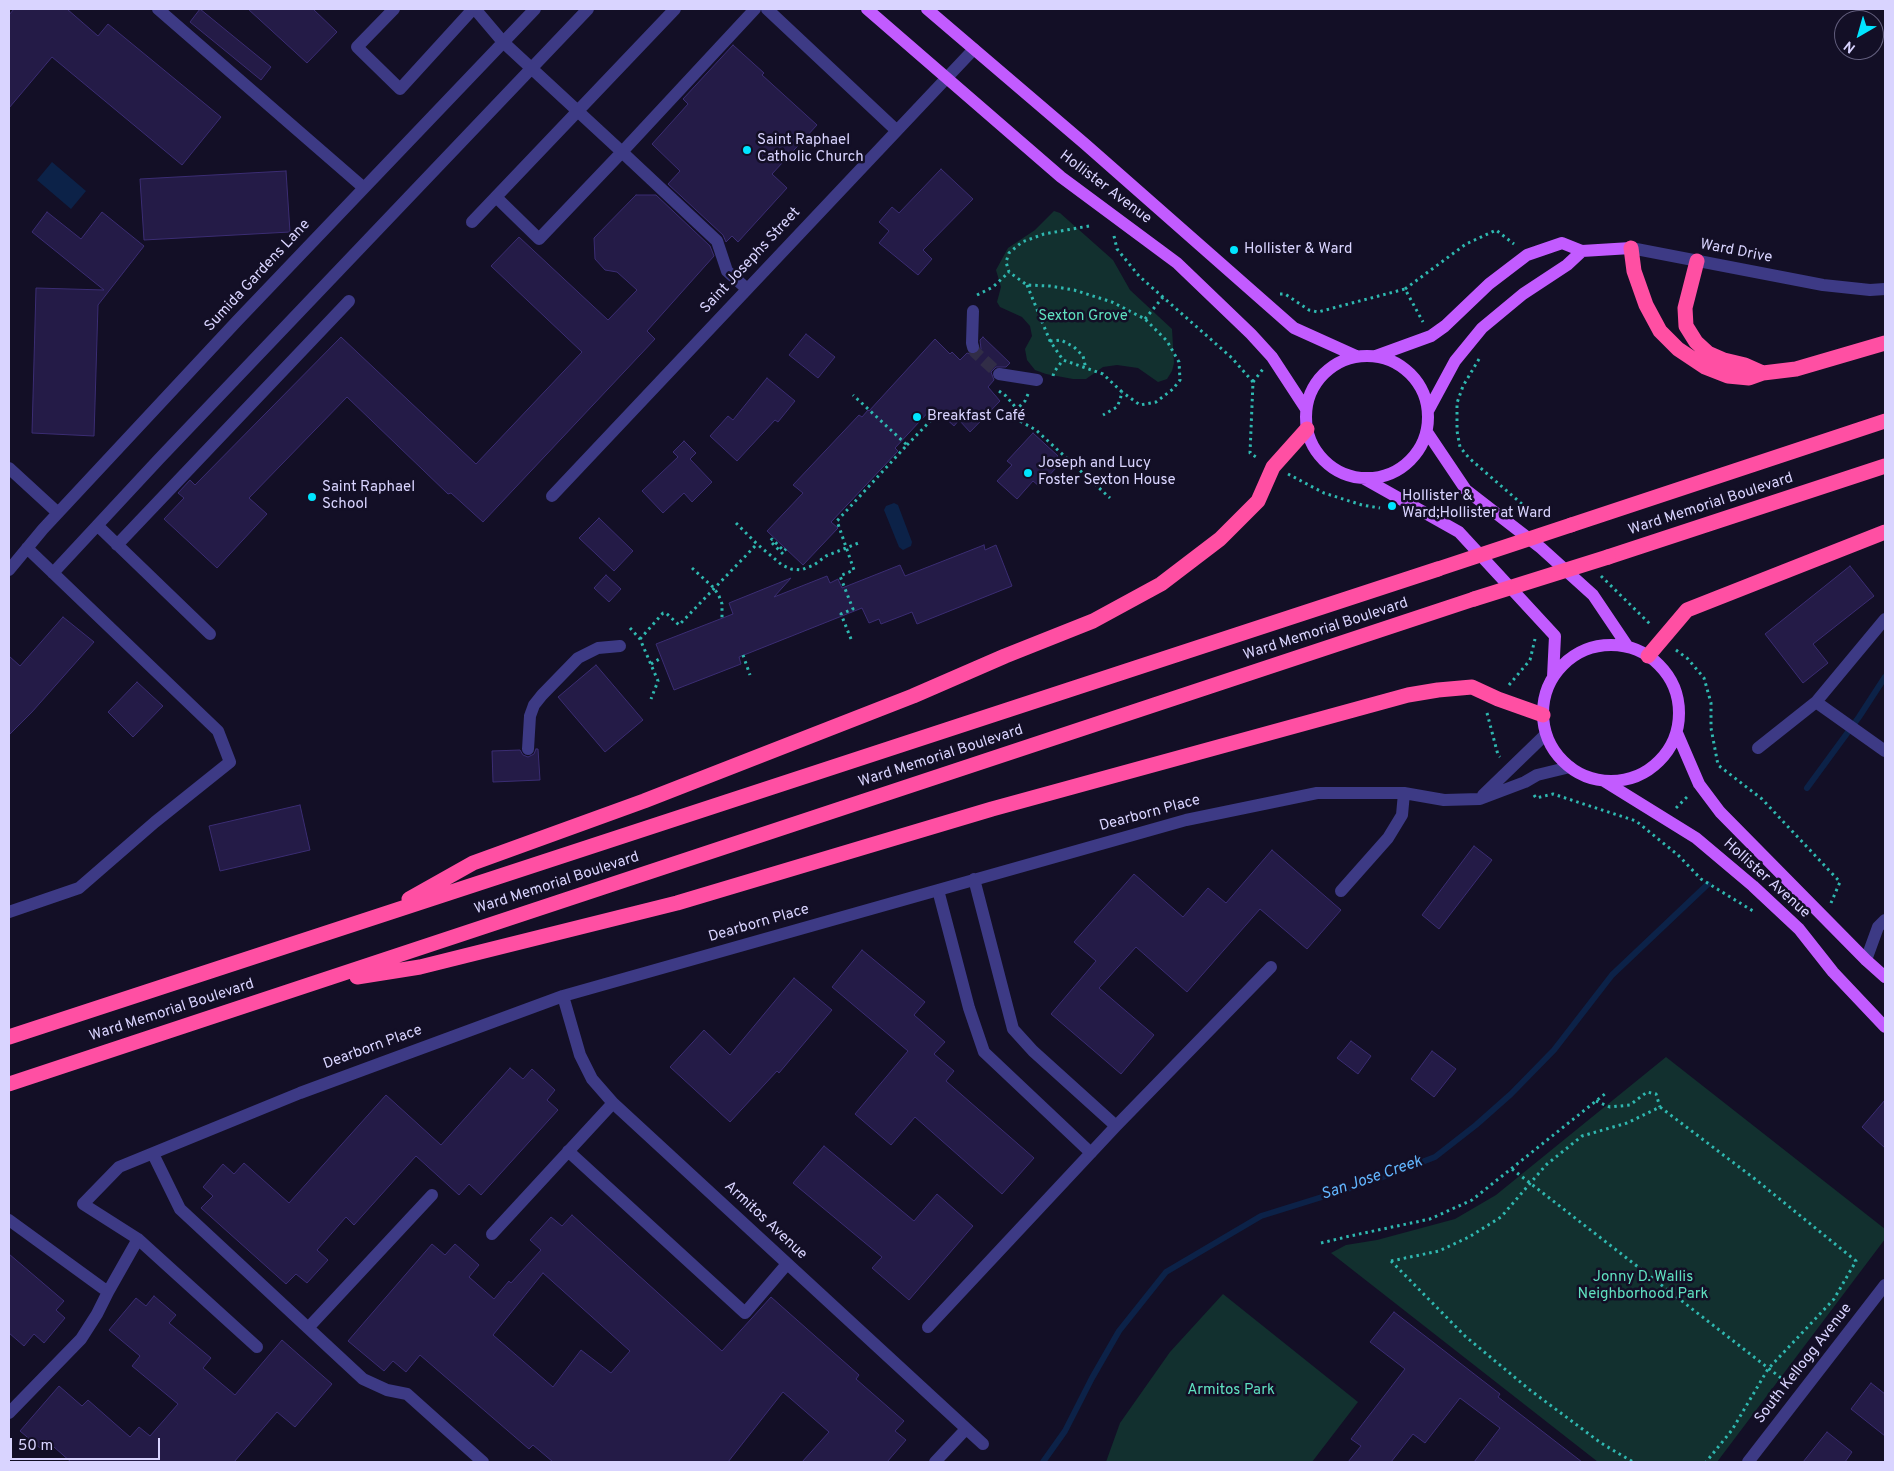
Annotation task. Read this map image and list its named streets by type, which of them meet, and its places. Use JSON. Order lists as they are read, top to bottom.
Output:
{
  "streets": {
    "highway": ["Ward Memorial Boulevard"],
    "main road": ["Hollister Avenue", "Ward Drive"],
    "street": [
      "Saint Josephs Street",
      "Sumida Gardens Lane",
      "Dearborn Place",
      "Armitos Avenue",
      "South Kellogg Avenue"
    ]
  },
  "crossings": [
    ["Hollister Avenue", "Ward Drive"],
    ["Hollister Avenue", "Saint Josephs Street"],
    ["Hollister Avenue", "Dearborn Place"],
    ["Dearborn Place", "Armitos Avenue"]
  ],
  "water": ["San Jose Creek"],
  "parks": ["Sexton Grove", "Jonny D. Wallis Neighborhood Park", "Armitos Park"],
  "places": [
    "Saint Raphael Catholic Church",
    "Hollister & Ward",
    "Breakfast Café",
    "Joseph and Lucy Foster Sexton House",
    "Saint Raphael School",
    "Hollister & Ward;Hollister at Ward"
  ],
  "scale_bar": "50 m",
  "north": "bottom left"
}
